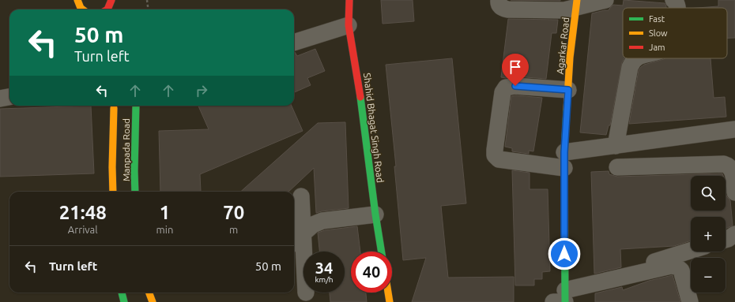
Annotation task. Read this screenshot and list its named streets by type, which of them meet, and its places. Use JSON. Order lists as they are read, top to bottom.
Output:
{
  "streets": {
    "street": ["Agarkar Road", "Shahid Bhagat Singh Road", "Manpada Road"]
  },
  "legend": ["Fast", "Slow", "Jam"],
  "page": {
    "turn": ["50 m", "Turn left"],
    "map_buttons": ["+", "−"],
    "eta": [
      "21:48",
      "Arrival",
      "1",
      "min",
      "70",
      "m"
    ],
    "list": [
      {
        "name": "Turn left",
        "value": "50 m"
      }
    ],
    "speed": "34 km/h",
    "limit": "40"
  }
}
